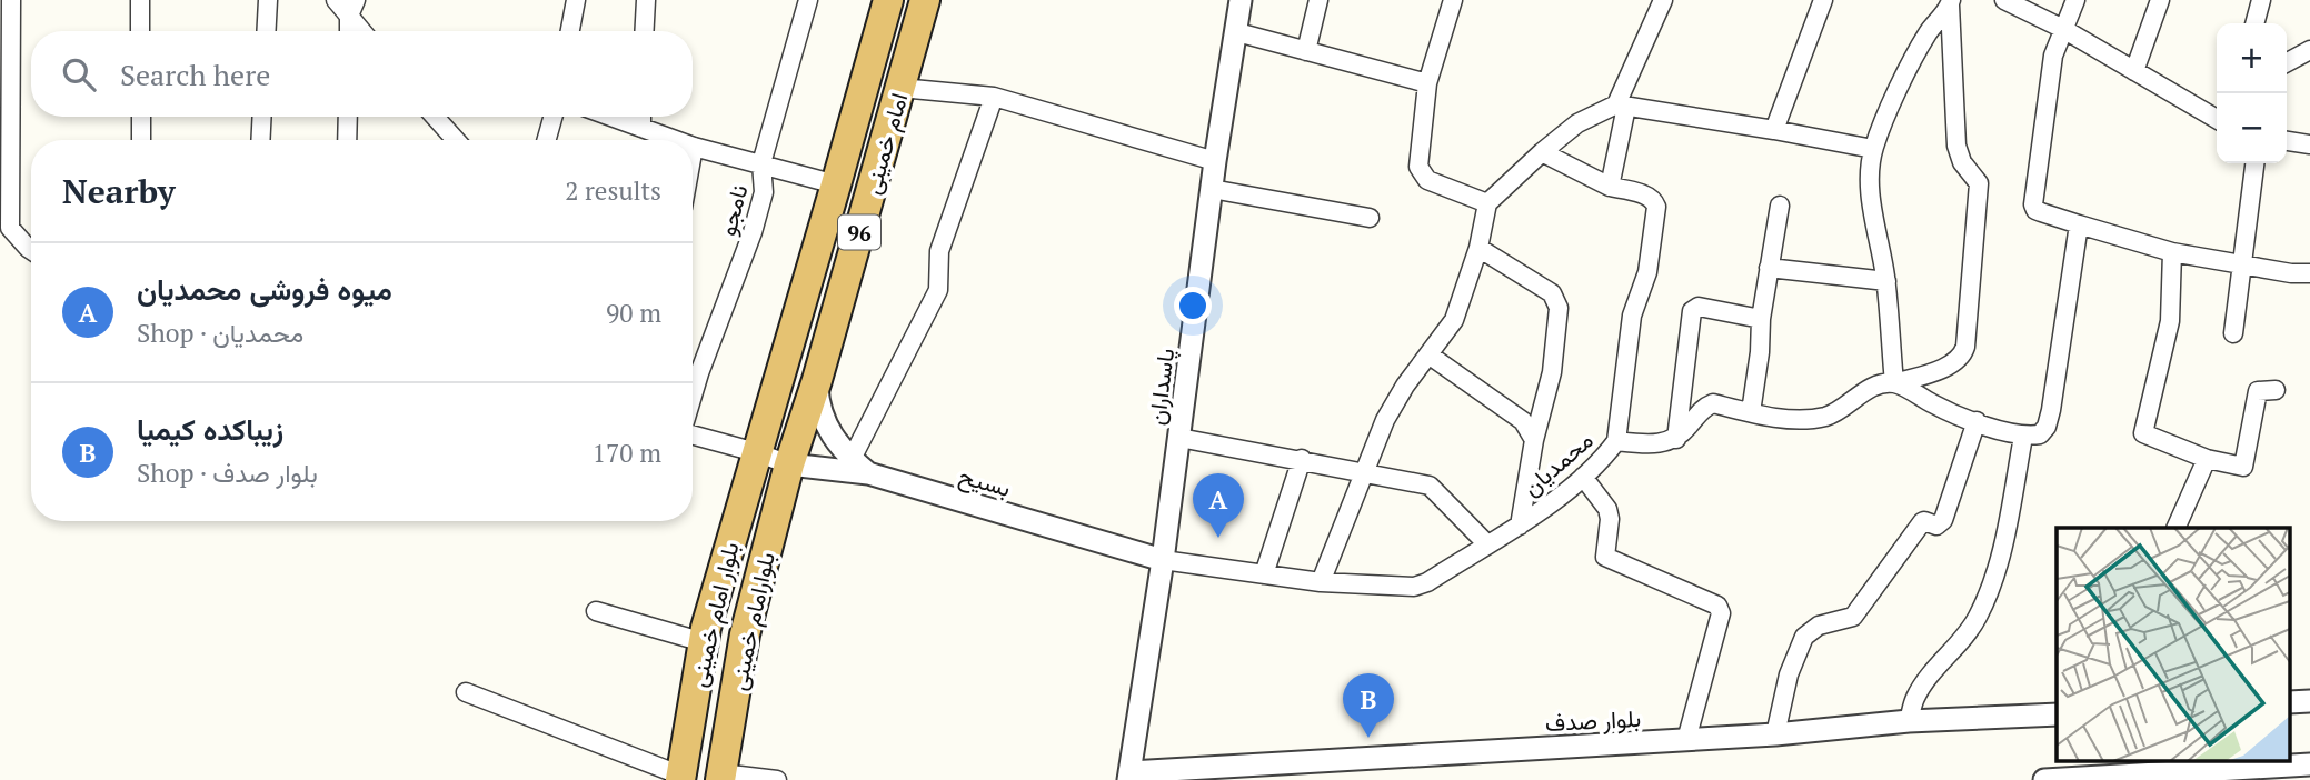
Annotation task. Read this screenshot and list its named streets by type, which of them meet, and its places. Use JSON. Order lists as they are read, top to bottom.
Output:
{
  "streets": {
    "highway": [
      "امام خمینی",
      "96",
      "بلوار امام خمینی",
      "بلوارامام خمینی"
    ],
    "street": [
      "نامجو",
      "پاسداران",
      "محمدیان",
      "بسیح",
      "بلوار صدف"
    ]
  },
  "crossings": [
    ["امام خمینی", "بسیح"],
    ["امام خمینی", "بلوار امام خمینی"],
    ["امام خمینی", "بلوارامام خمینی"],
    ["پاسداران", "محمدیان"],
    ["پاسداران", "بسیح"],
    ["پاسداران", "بلوار صدف"],
    ["محمدیان", "بسیح"],
    ["بسیح", "بلوارامام خمینی"]
  ],
  "page": {
    "map_buttons": ["+", "−"],
    "search": "Search here",
    "heading": ["Nearby", "2 results"],
    "list": [
      {
        "mark": "A",
        "name": "میوه فروشی محمدیان",
        "note": "Shop · محمدیان",
        "value": "90 m"
      },
      {
        "mark": "B",
        "name": "زیباکده کیمیا",
        "note": "Shop · بلوار صدف",
        "value": "170 m"
      }
    ],
    "pins": ["A", "B"]
  }
}
